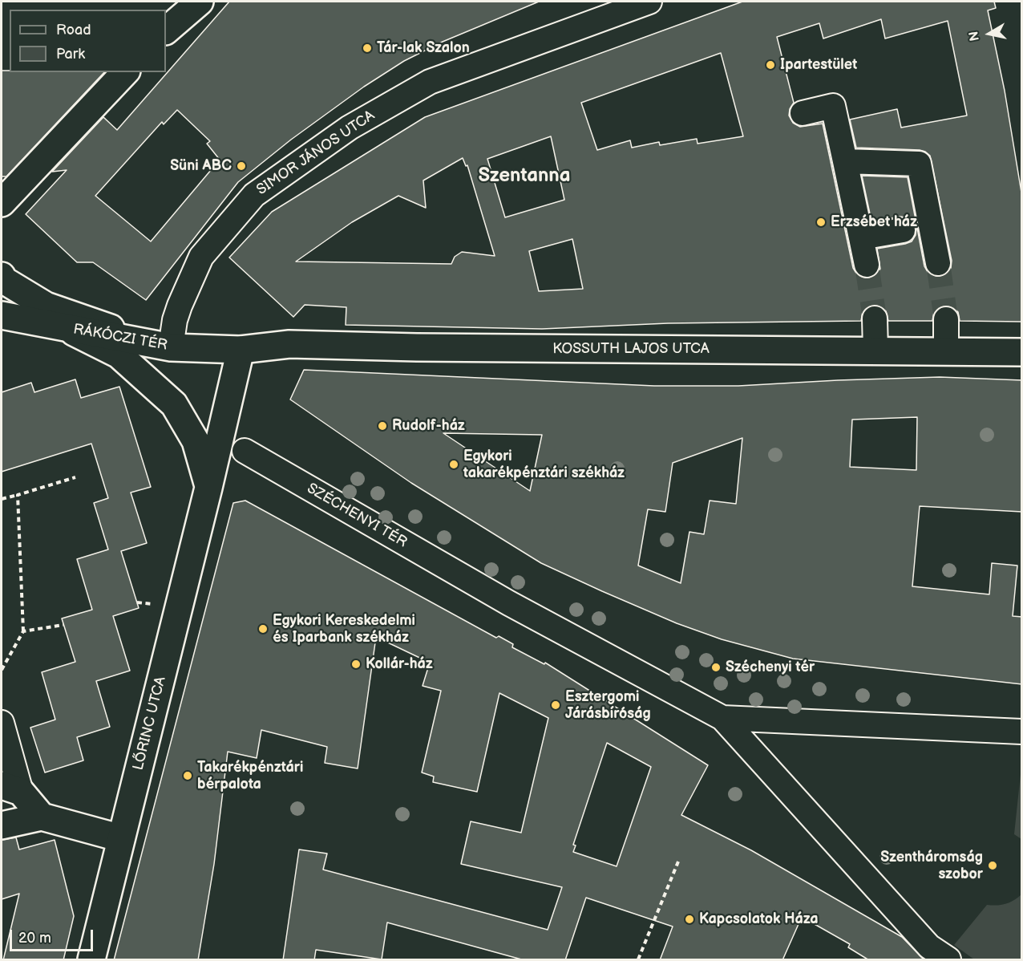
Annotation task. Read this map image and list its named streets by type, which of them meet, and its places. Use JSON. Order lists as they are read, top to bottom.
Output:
{
  "streets": {
    "street": [
      "SIMOR JÁNOS UTCA",
      "RÁKÓCZI TÉR",
      "KOSSUTH LAJOS UTCA",
      "SZÉCHENYI TÉR",
      "LŐRINC UTCA"
    ]
  },
  "crossings": [
    ["SIMOR JÁNOS UTCA", "RÁKÓCZI TÉR"],
    ["RÁKÓCZI TÉR", "KOSSUTH LAJOS UTCA"],
    ["RÁKÓCZI TÉR", "LŐRINC UTCA"],
    ["KOSSUTH LAJOS UTCA", "LŐRINC UTCA"]
  ],
  "districts": ["Szentanna"],
  "places": [
    "Tár-lak Szalon",
    "Ipartestület",
    "Süni ABC",
    "Erzsébet ház",
    "Rudolf-ház",
    "Egykori takarékpénztári székház",
    "Egykori Kereskedelmi és Iparbank székház",
    "Kollár-ház",
    "Széchenyi tér",
    "Esztergomi Járásbíróság",
    "Takarékpénztári bérpalota",
    "Szentháromság szobor",
    "Kapcsolatok Háza"
  ],
  "legend": ["Road", "Park"],
  "scale_bar": "20 m",
  "north": "left"
}
